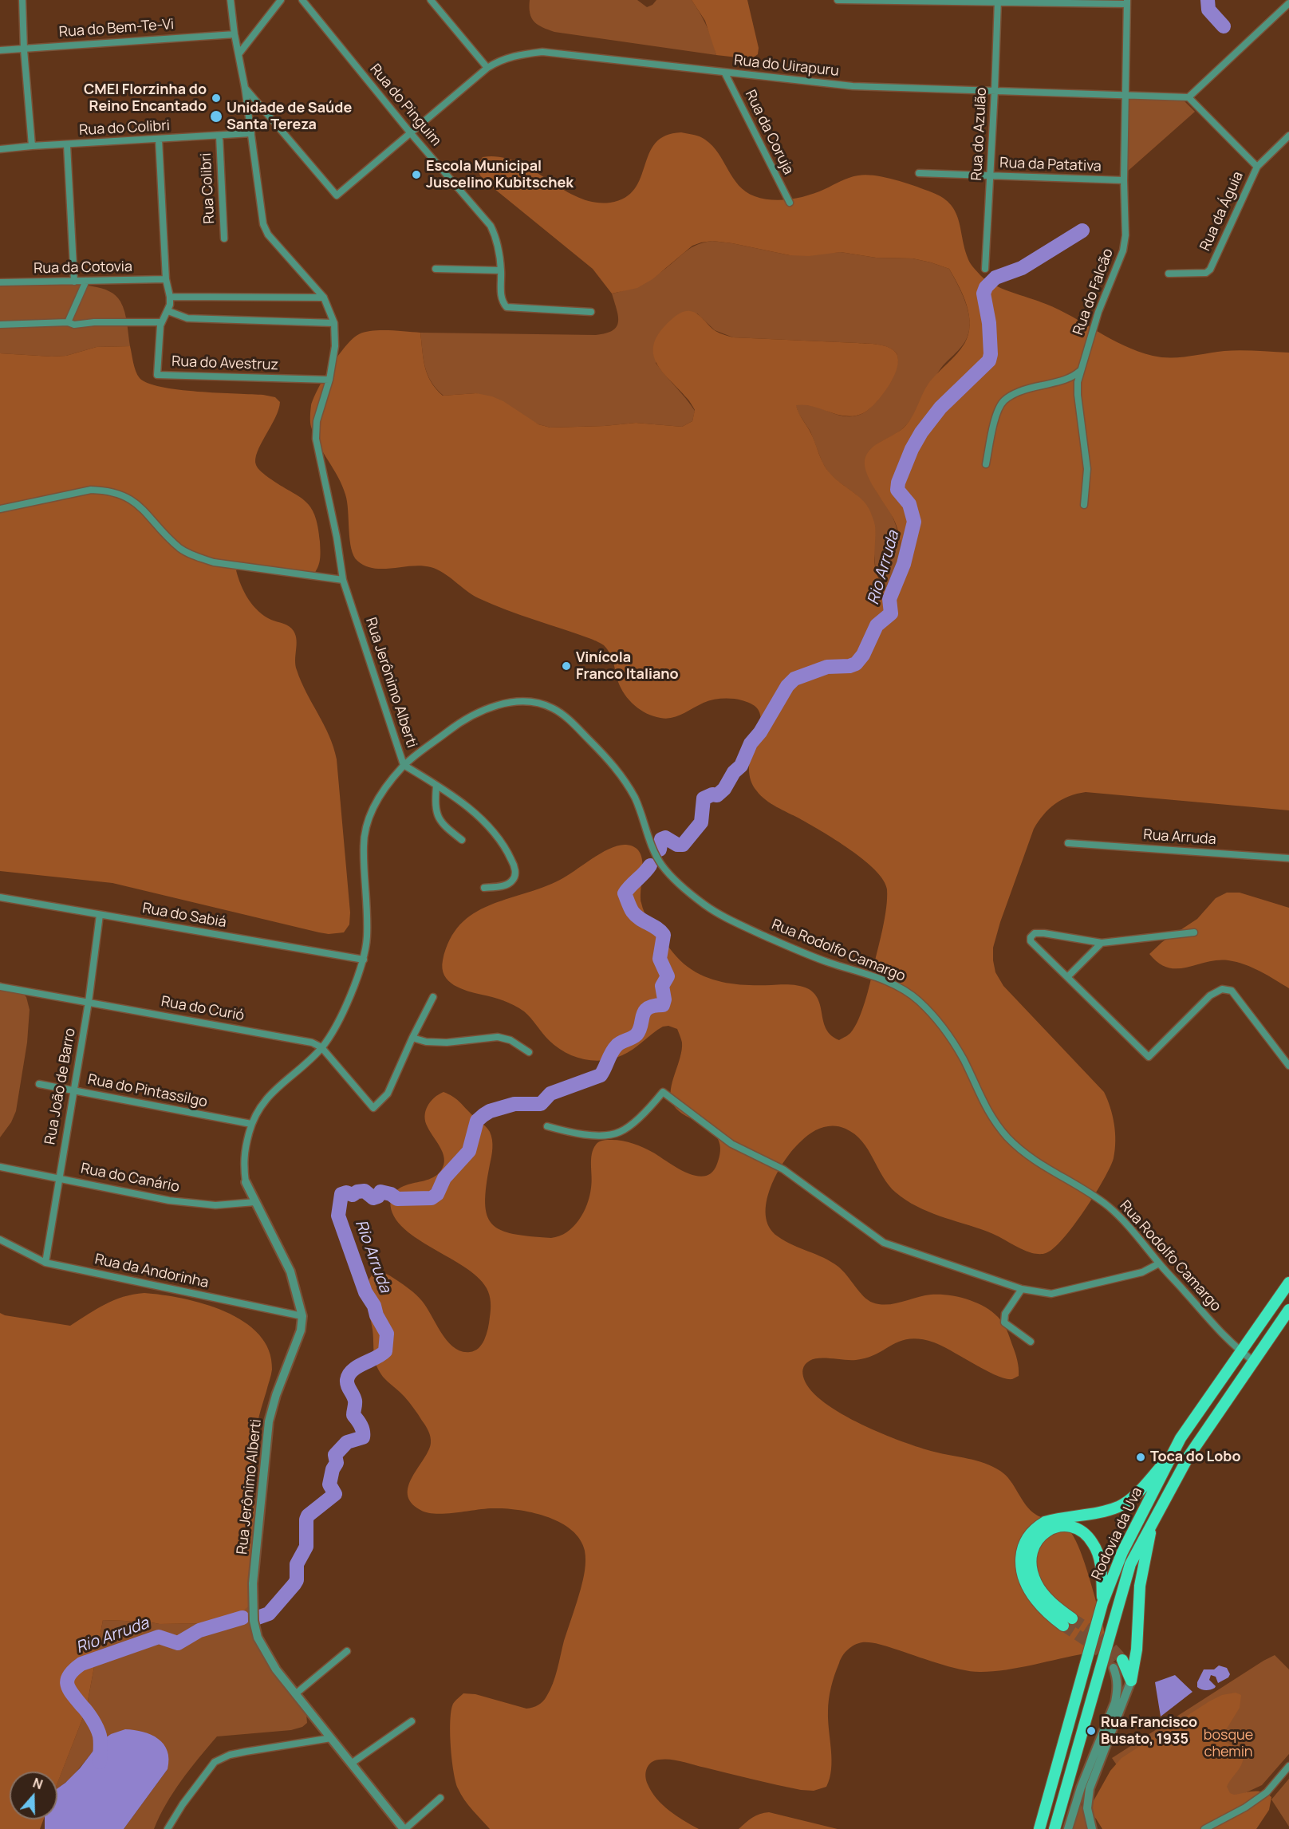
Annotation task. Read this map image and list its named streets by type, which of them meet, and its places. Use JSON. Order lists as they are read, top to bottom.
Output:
{
  "streets": {
    "main road": ["Rodovia da Uva"],
    "street": [
      "Rua do Bem-Te-Vi",
      "Rua do Uirapuru",
      "Rua do Pinguim",
      "Rua do Colibri",
      "Rua da Coruja",
      "Rua do Azulão",
      "Rua da Patativa",
      "Rua Colibri",
      "Rua da Águia",
      "Rua da Cotovia",
      "Rua do Falcão",
      "Rua do Avestruz",
      "Rua Jerônimo Alberti",
      "Rua Arruda",
      "Rua do Sabiá",
      "Rua Rodolfo Camargo",
      "Rua do Curió",
      "Rua João de Barro",
      "Rua do Pintassilgo",
      "Rua do Canário",
      "Rua da Andorinha"
    ]
  },
  "crossings": [
    ["Rua do Bem-Te-Vi", "Rua Jerônimo Alberti"],
    ["Rua do Uirapuru", "Rua do Pinguim"],
    ["Rua do Uirapuru", "Rua da Coruja"],
    ["Rua do Uirapuru", "Rua do Azulão"],
    ["Rua do Uirapuru", "Rua do Falcão"],
    ["Rua do Uirapuru", "Rua Jerônimo Alberti"],
    ["Rua do Colibri", "Rua Colibri"],
    ["Rua do Colibri", "Rua do Avestruz"],
    ["Rua do Colibri", "Rua Jerônimo Alberti"],
    ["Rua do Azulão", "Rua da Patativa"],
    ["Rua da Patativa", "Rua do Falcão"],
    ["Rua da Cotovia", "Rua do Avestruz"],
    ["Rua do Avestruz", "Rua Jerônimo Alberti"],
    ["Rua Jerônimo Alberti", "Rua do Sabiá"],
    ["Rua Jerônimo Alberti", "Rua Rodolfo Camargo"],
    ["Rua Jerônimo Alberti", "Rua do Curió"],
    ["Rua Jerônimo Alberti", "Rua do Pintassilgo"],
    ["Rua Jerônimo Alberti", "Rua do Canário"],
    ["Rua Jerônimo Alberti", "Rua da Andorinha"],
    ["Rua do Sabiá", "Rua João de Barro"],
    ["Rua Rodolfo Camargo", "Rodovia da Uva"],
    ["Rua do Curió", "Rua João de Barro"],
    ["Rua João de Barro", "Rua do Pintassilgo"],
    ["Rua João de Barro", "Rua do Canário"],
    ["Rua João de Barro", "Rua da Andorinha"]
  ],
  "water": ["Rio Arruda"],
  "parks": ["bosque chemin"],
  "places": [
    "CMEI Florzinha do Reino Encantado",
    "Unidade de Saúde Santa Tereza",
    "Escola Municipal Juscelino Kubitschek",
    "Vinícola Franco Italiano",
    "Toca do Lobo",
    "Rua Francisco Busato, 1935"
  ],
  "north": "top"
}
